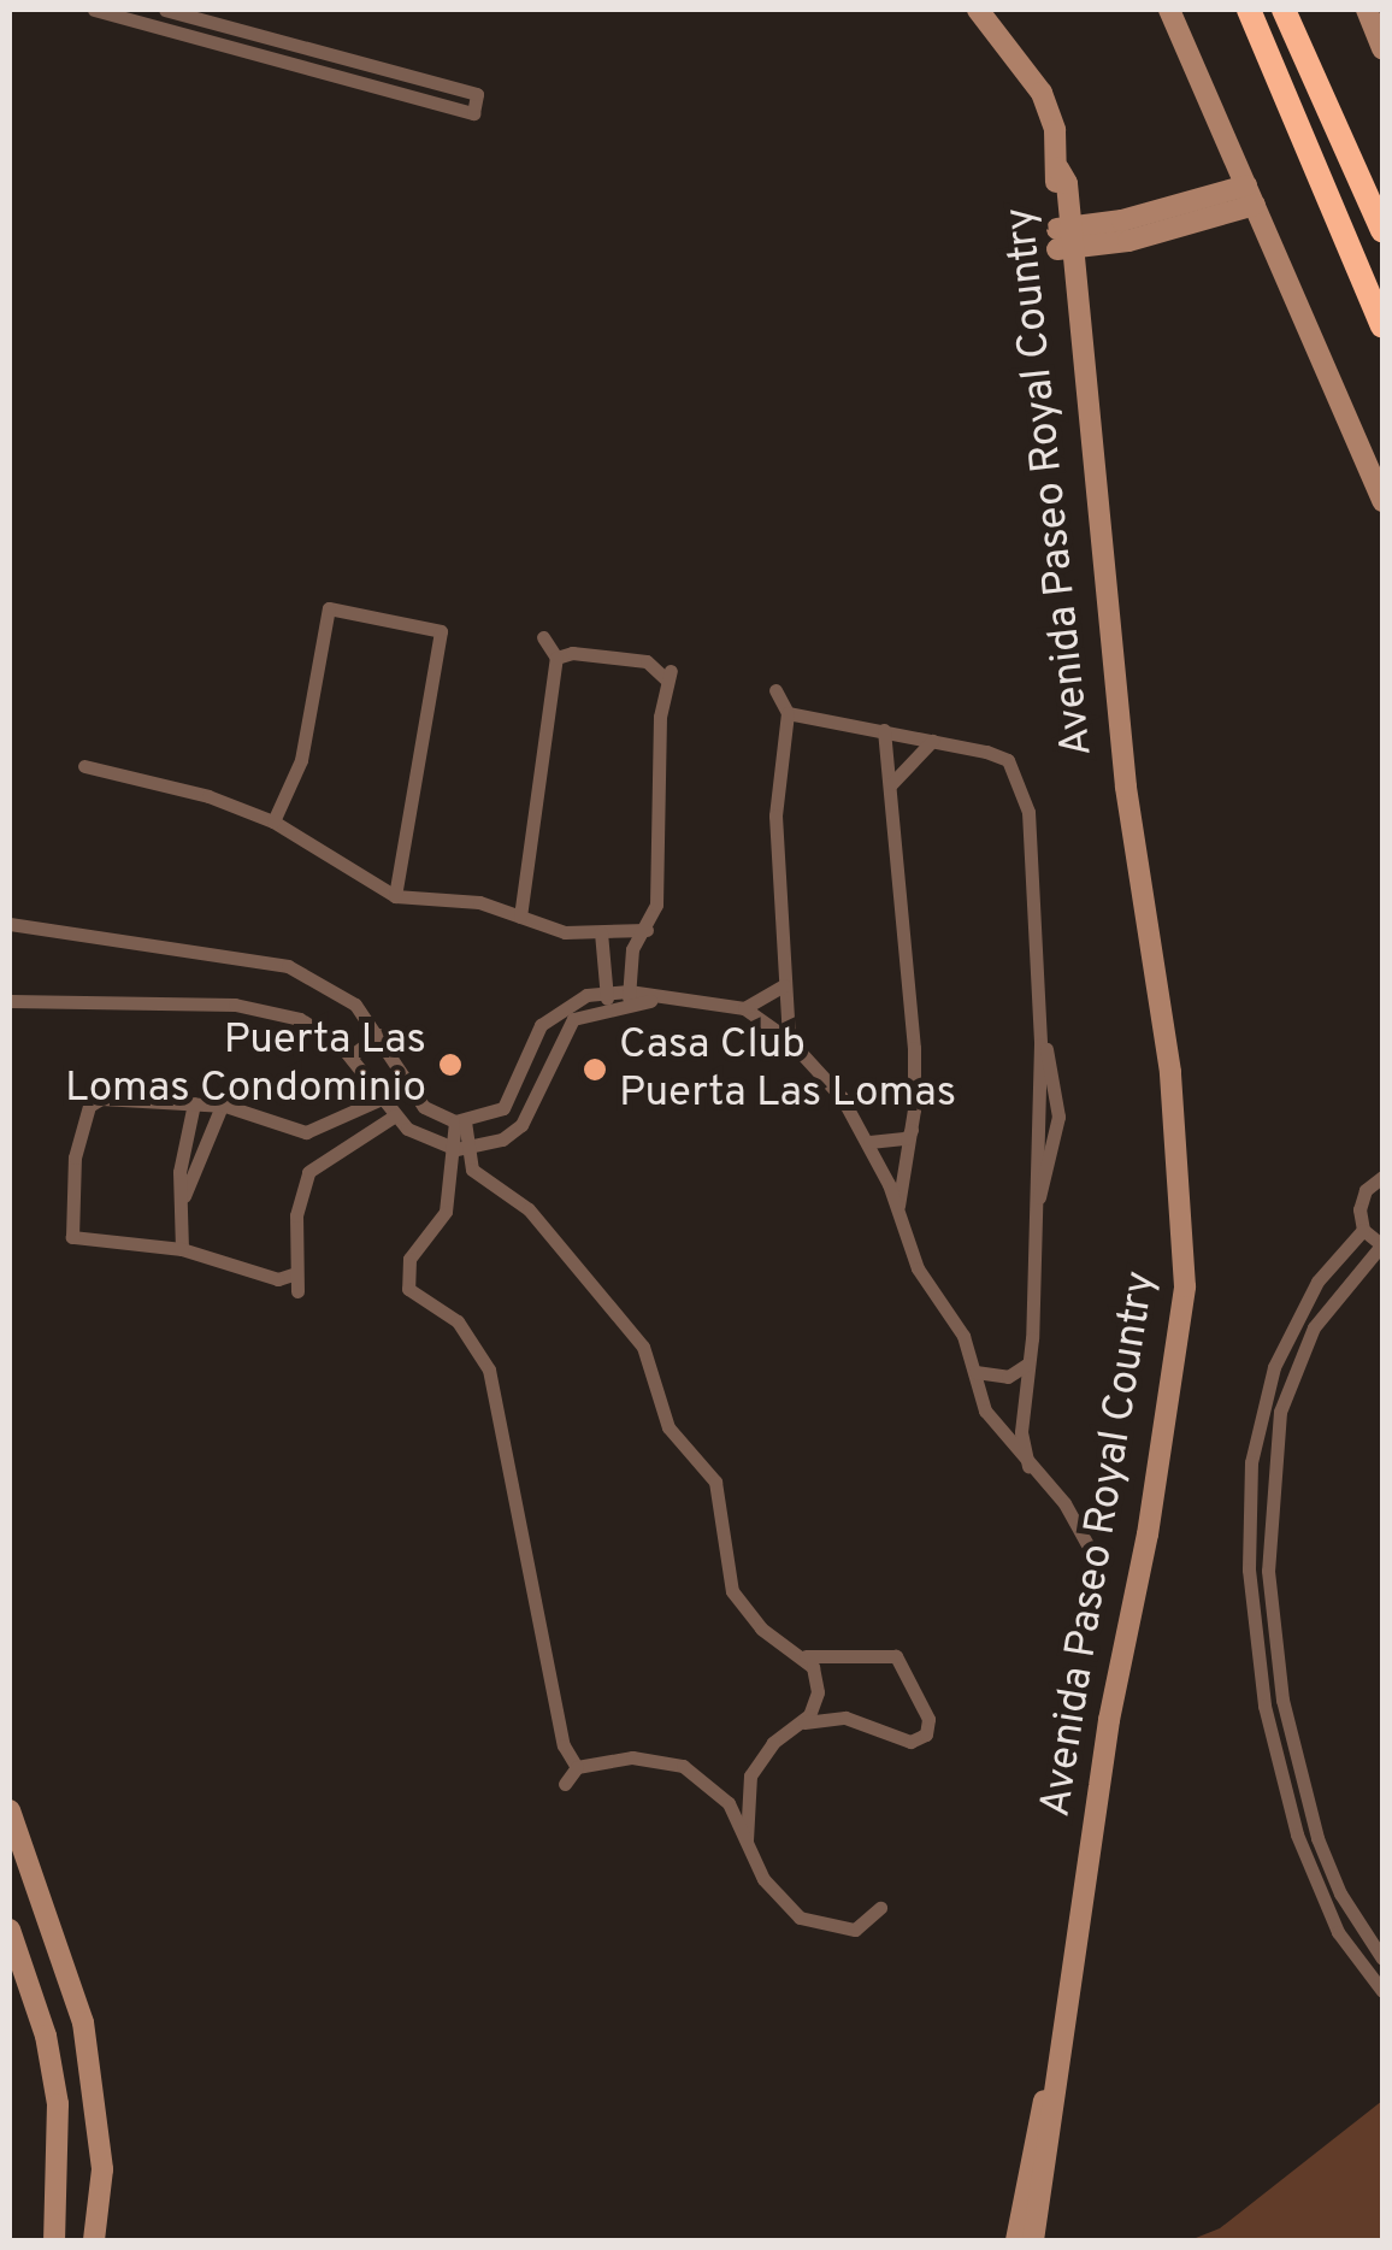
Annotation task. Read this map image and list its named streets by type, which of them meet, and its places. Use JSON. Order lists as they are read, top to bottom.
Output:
{
  "streets": {
    "street": ["Avenida Paseo Royal Country"]
  },
  "places": ["Puerta Las Lomas Condominio", "Casa Club Puerta Las Lomas"]
}
